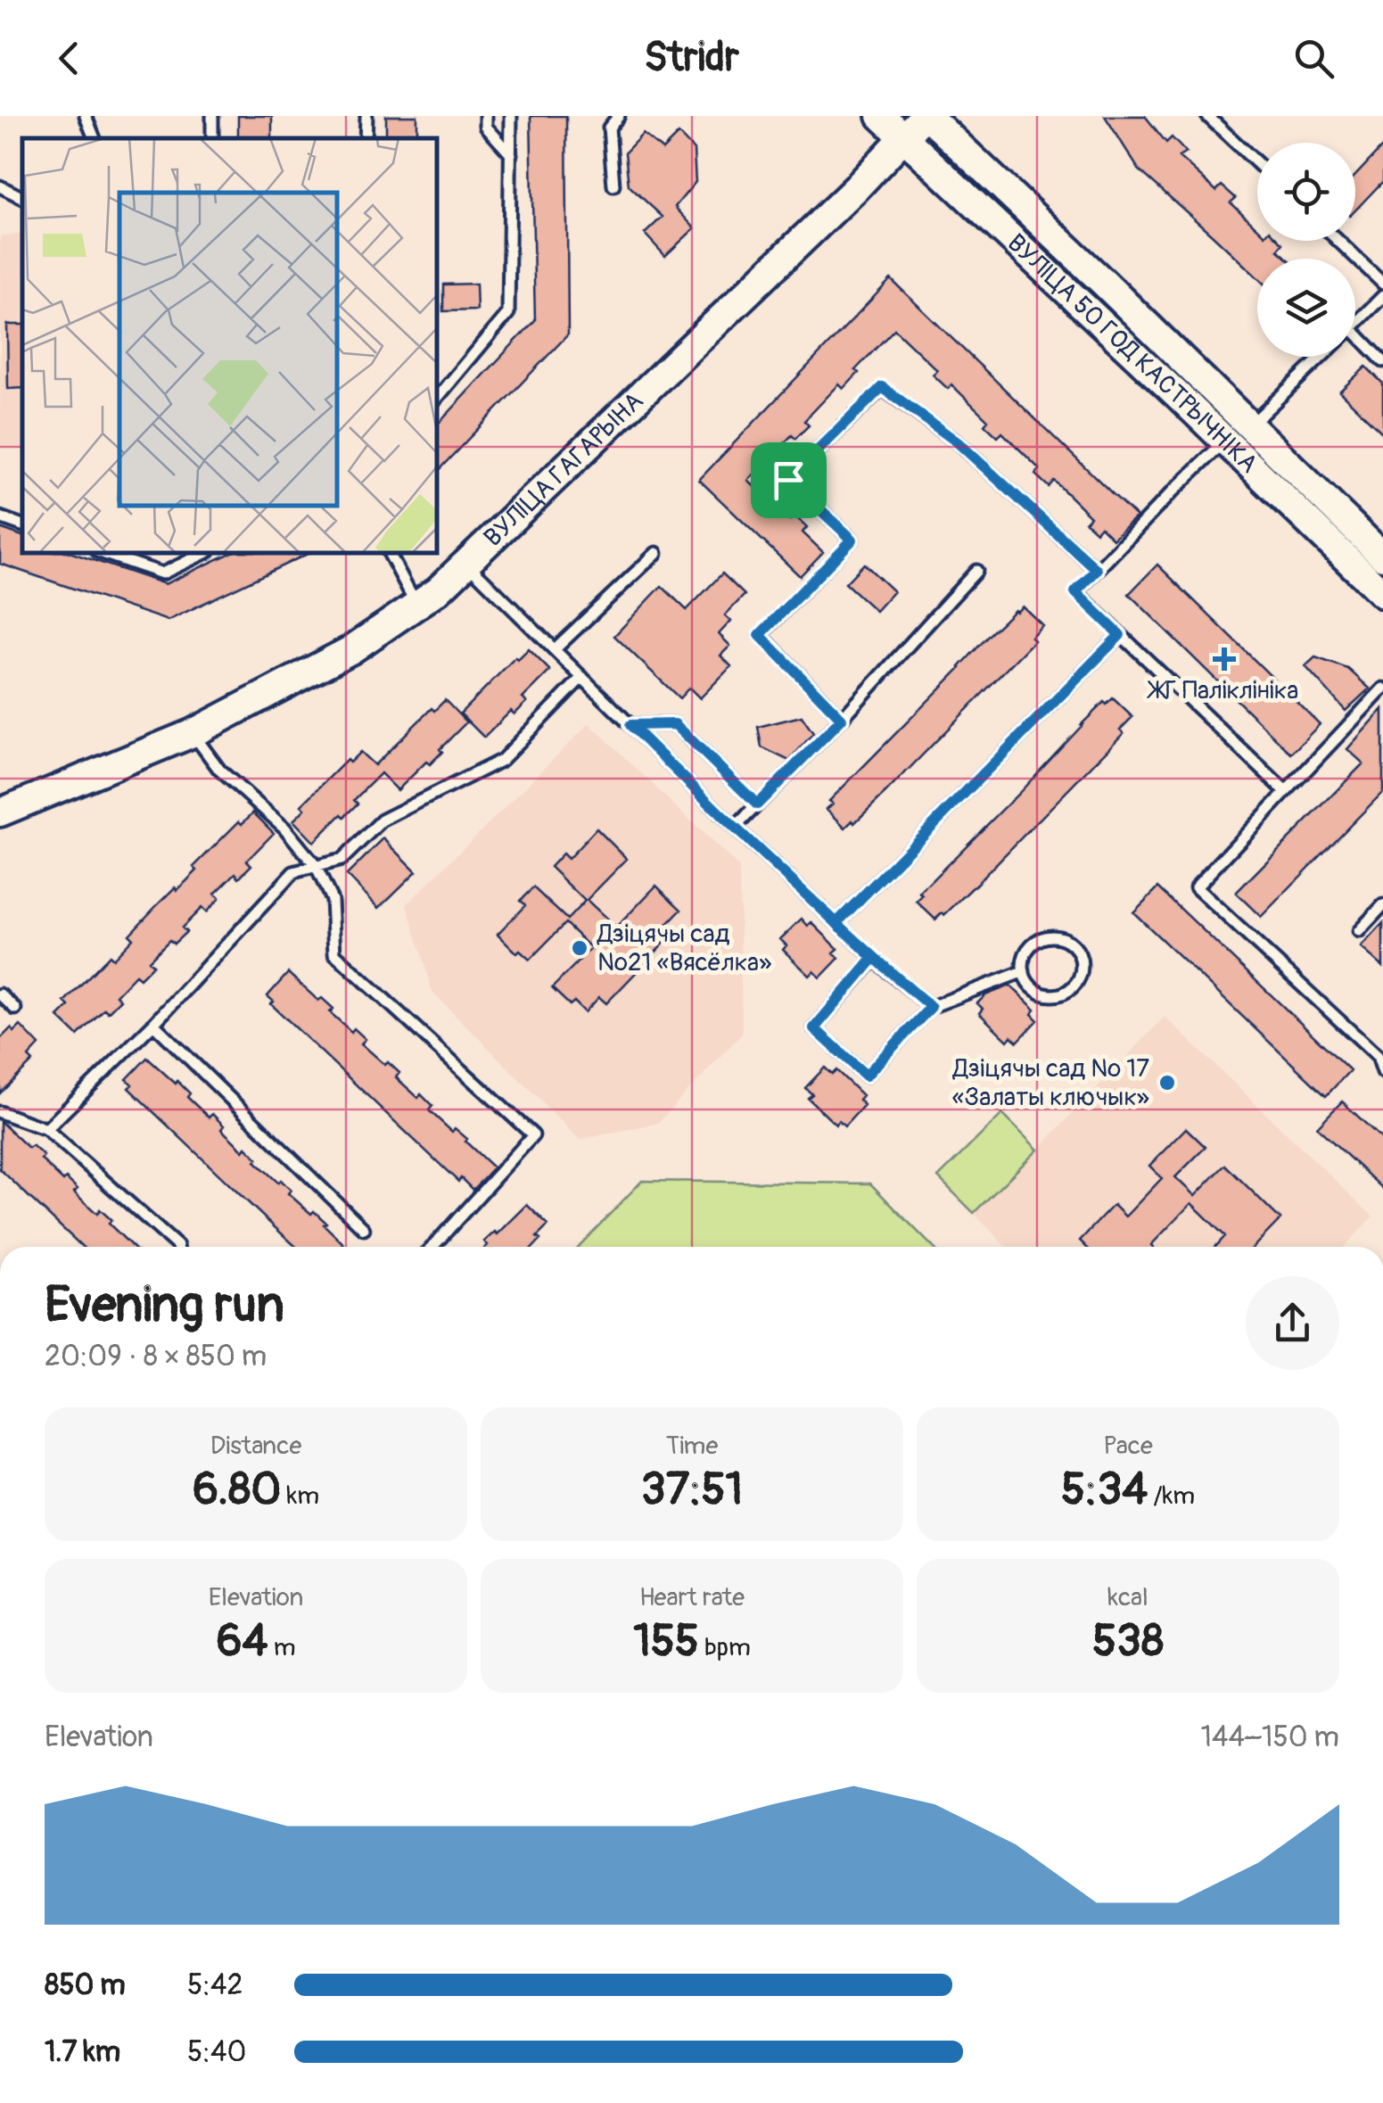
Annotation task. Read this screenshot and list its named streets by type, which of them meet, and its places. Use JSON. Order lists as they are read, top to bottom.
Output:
{
  "streets": {
    "main road": ["ВУЛІЦА 50 ГОД КАСТРЫЧНІКА", "ВУЛІЦА ГАГАРЫНА"]
  },
  "crossings": [
    ["ВУЛІЦА 50 ГОД КАСТРЫЧНІКА", "ВУЛІЦА ГАГАРЫНА"]
  ],
  "places": {
    "health": ["ЖГ Паліклініка"],
    "other": ["Дзіцячы сад №21 «Вясёлка»", "Дзіцячы сад № 17 «Залаты ключык»"]
  },
  "page": {
    "header": "Stridr",
    "heading": ["Evening run", "20:09 · 8 × 850 m"],
    "stats": [
      ["Distance", "6.80 km"],
      ["Time", "37:51"],
      ["Pace", "5:34 /km"],
      ["Elevation", "64 m"],
      ["Heart rate", "155 bpm"],
      ["kcal", "538"]
    ],
    "chart": ["Elevation", "144–150 m"],
    "list": [
      {
        "name": "850 m",
        "note": "5:42"
      },
      {
        "name": "1.7 km",
        "note": "5:40"
      }
    ]
  }
}
